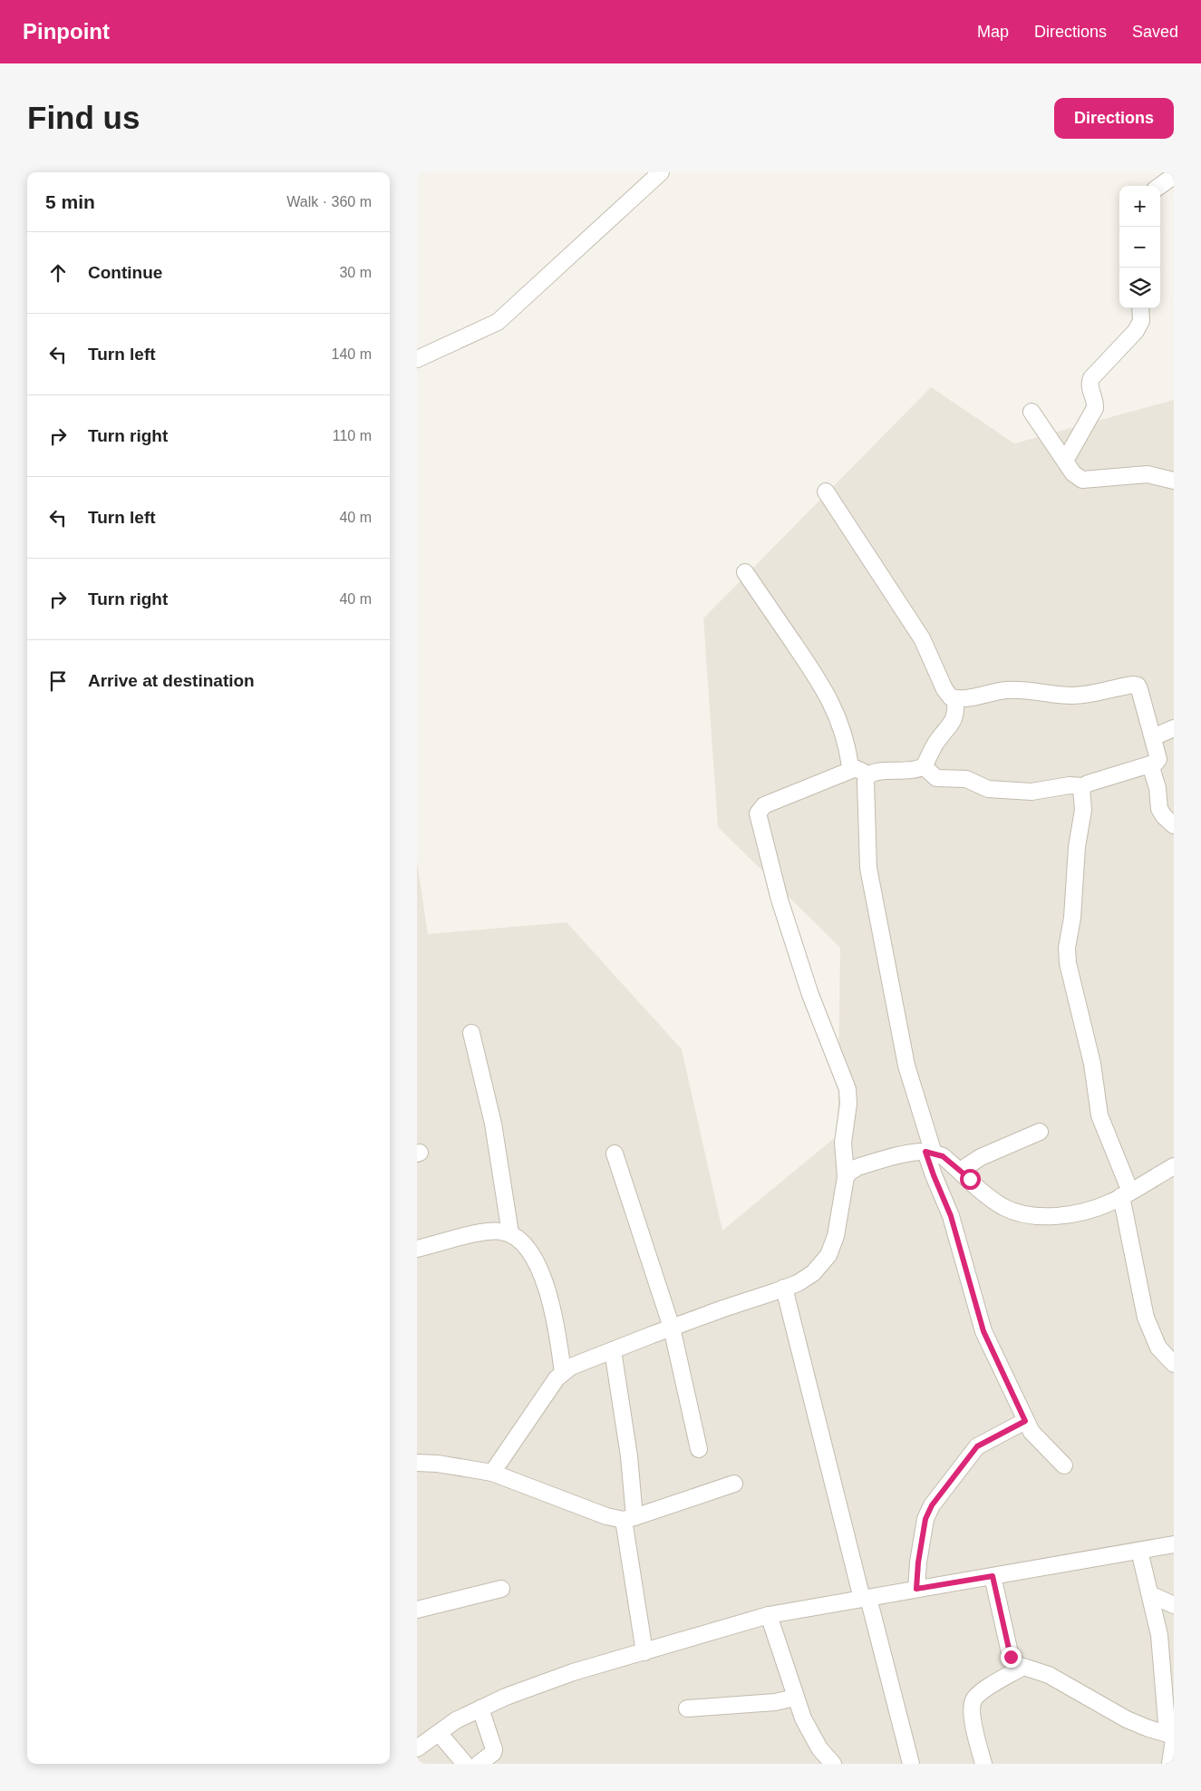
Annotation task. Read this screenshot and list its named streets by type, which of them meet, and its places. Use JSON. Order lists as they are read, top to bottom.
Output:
{
  "page": {
    "header": "Pinpoint",
    "nav": ["Map", "Directions", "Saved"],
    "buttons": "Directions",
    "title": "Find us",
    "heading": ["5 min", "Walk · 360 m"],
    "map_buttons": ["+", "−"],
    "list": [
      ["Continue", "30 m"],
      ["Turn left", "140 m"],
      ["Turn right", "110 m"],
      ["Turn left", "40 m"],
      ["Turn right", "40 m"],
      "Arrive at destination"
    ]
  }
}
